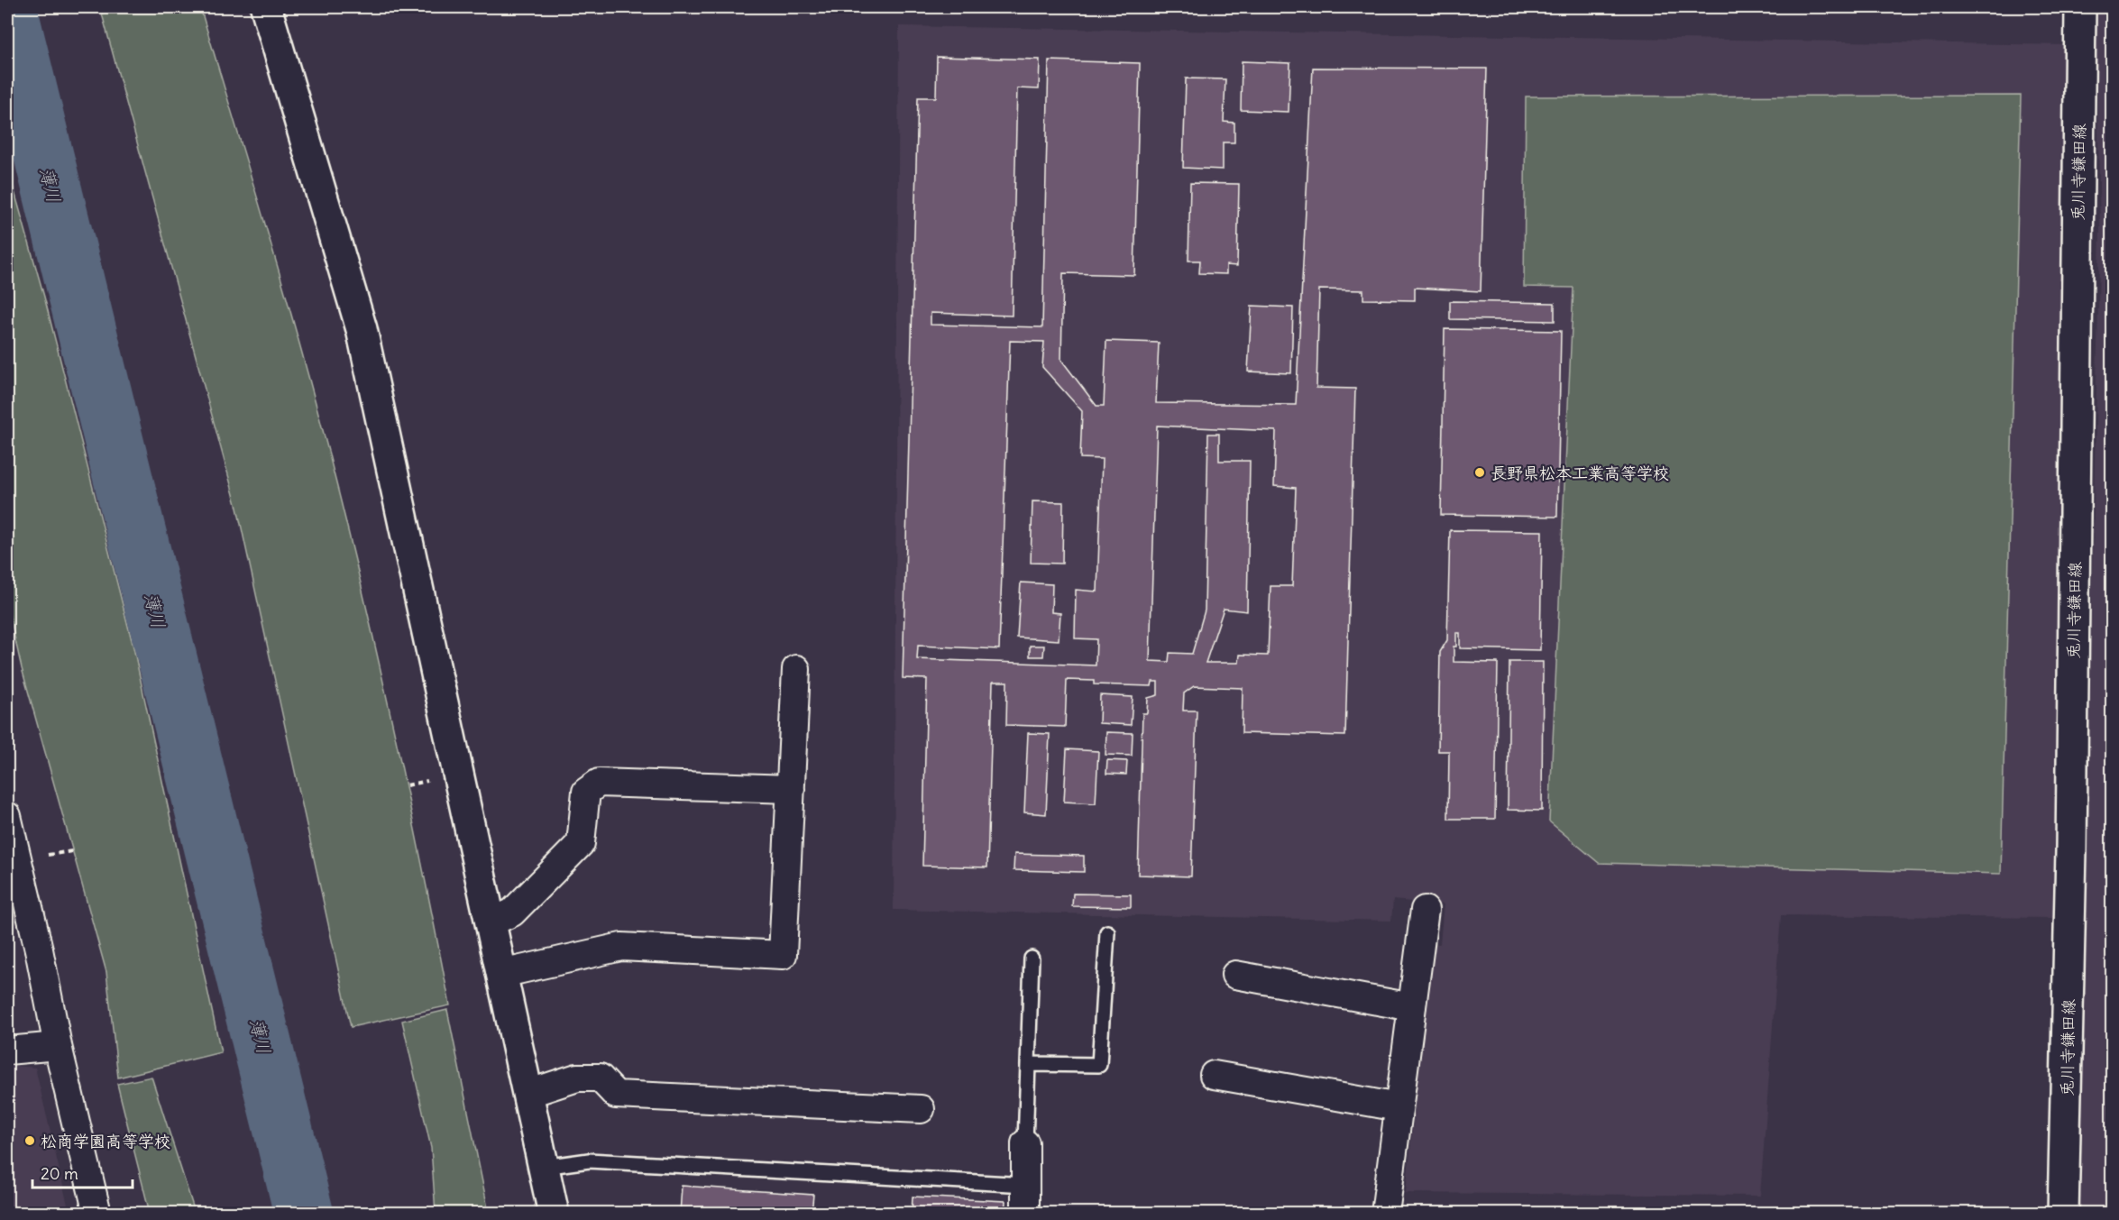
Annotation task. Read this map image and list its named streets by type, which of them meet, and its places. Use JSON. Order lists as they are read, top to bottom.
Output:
{
  "streets": {
    "street": ["兎川寺鎌田線"]
  },
  "water": ["薄川"],
  "places": ["長野県松本工業高等学校", "松商学園高等学校"],
  "scale_bar": "20 m"
}
